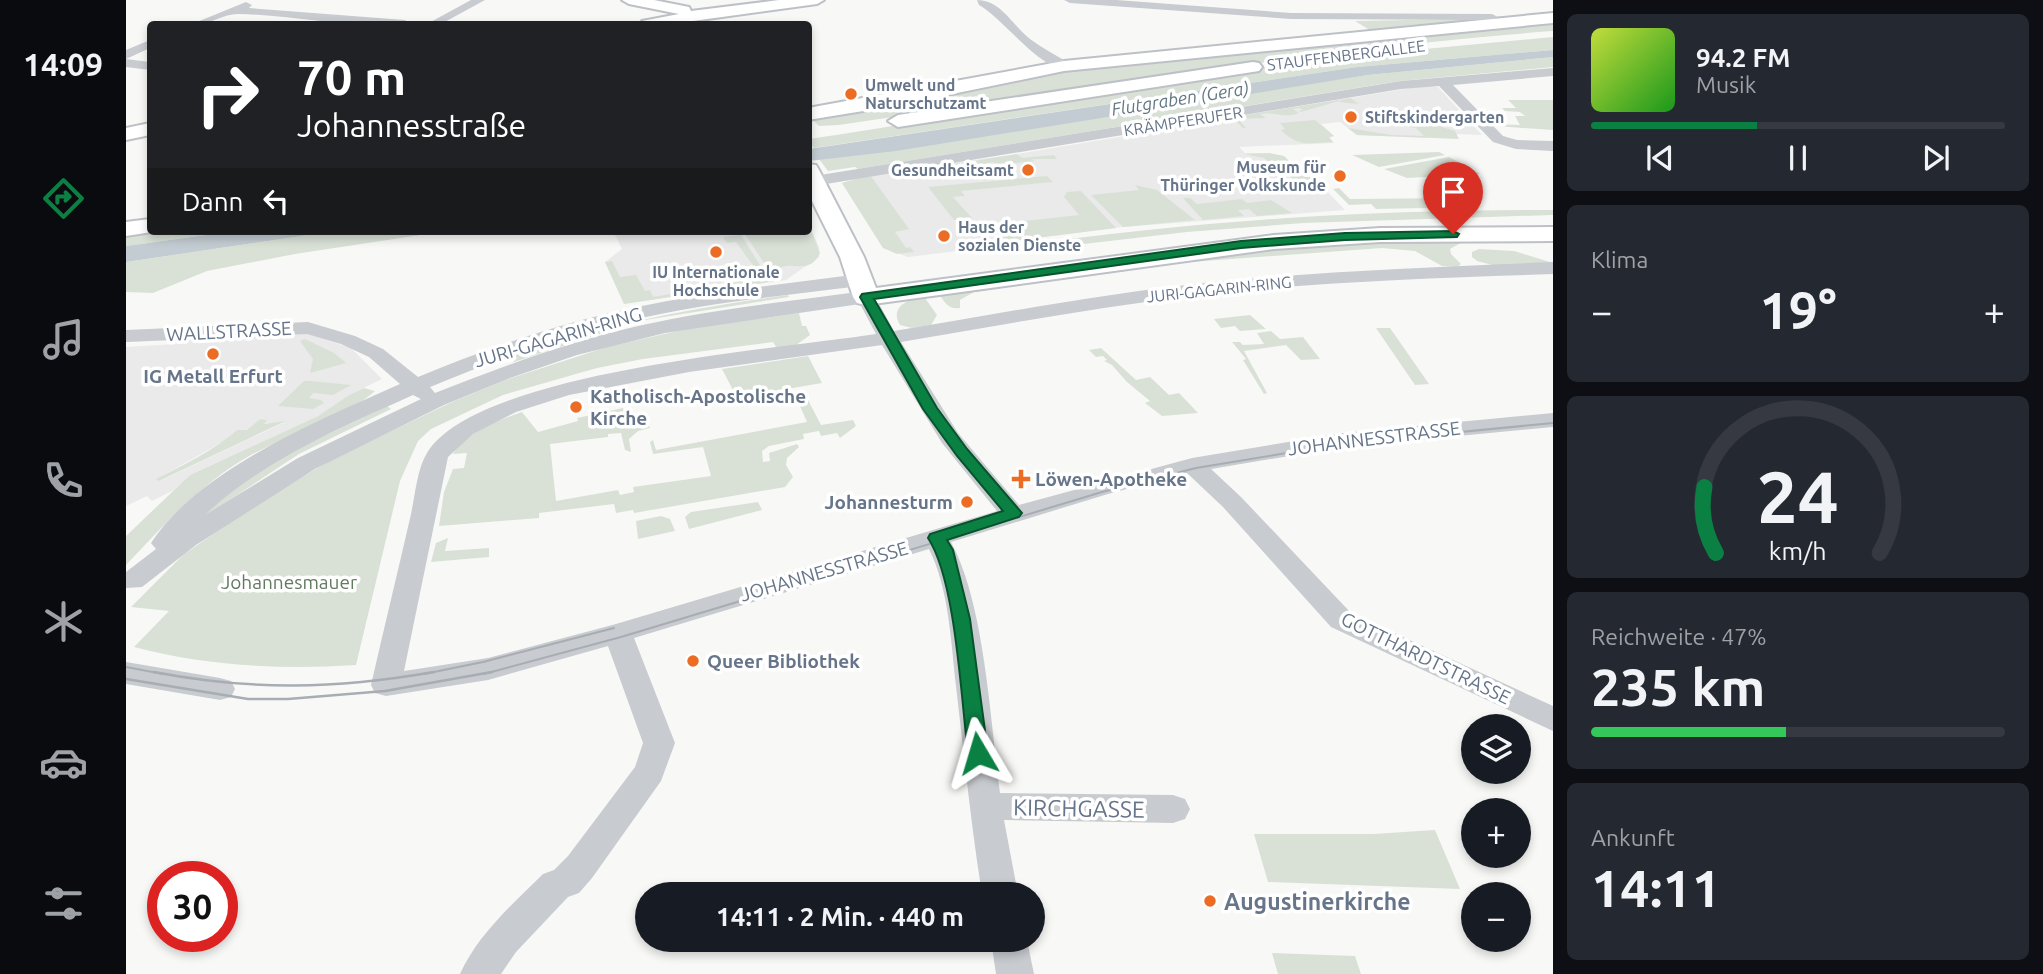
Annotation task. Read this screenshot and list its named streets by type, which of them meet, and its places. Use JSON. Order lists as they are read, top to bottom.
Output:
{
  "streets": {
    "main road": ["STAUFFENBERGALLEE", "JURI-GAGARIN-RING"],
    "street": [
      "KRÄMPFERUFER",
      "WALLSTRASSE",
      "JOHANNESSTRASSE",
      "GOTTHARDTSTRASSE",
      "KIRCHGASSE"
    ]
  },
  "crossings": [
    ["JURI-GAGARIN-RING", "WALLSTRASSE"],
    ["JURI-GAGARIN-RING", "JOHANNESSTRASSE"],
    ["JOHANNESSTRASSE", "GOTTHARDTSTRASSE"]
  ],
  "water": ["Flutgraben (Gera)"],
  "parks": ["Johannesmauer"],
  "places": {
    "other": [
      "Umwelt und Naturschutzamt",
      "Stiftskindergarten",
      "Gesundheitsamt",
      "Museum für Thüringer Volkskunde",
      "Haus der sozialen Dienste",
      "IU Internationale Hochschule",
      "IG Metall Erfurt",
      "Katholisch-Apostolische Kirche",
      "Johannesturm",
      "Queer Bibliothek",
      "Augustinerkirche"
    ],
    "health": ["Löwen-Apotheke"]
  },
  "page": {
    "tabs": "14:09",
    "turn": ["70 m", "Johannesstraße"],
    "song": ["94.2 FM", "Musik"],
    "then": "Dann",
    "tile": [
      "Klima",
      ["Reichweite · 47%", "235 km"],
      ["Ankunft", "14:11"]
    ],
    "heat": ["−", "19°", "+"],
    "map_buttons": ["+", "−"],
    "limit": "30",
    "trip": "14:11 · 2 Min. · 440 m",
    "gauge": ["24", "km/h"]
  }
}
